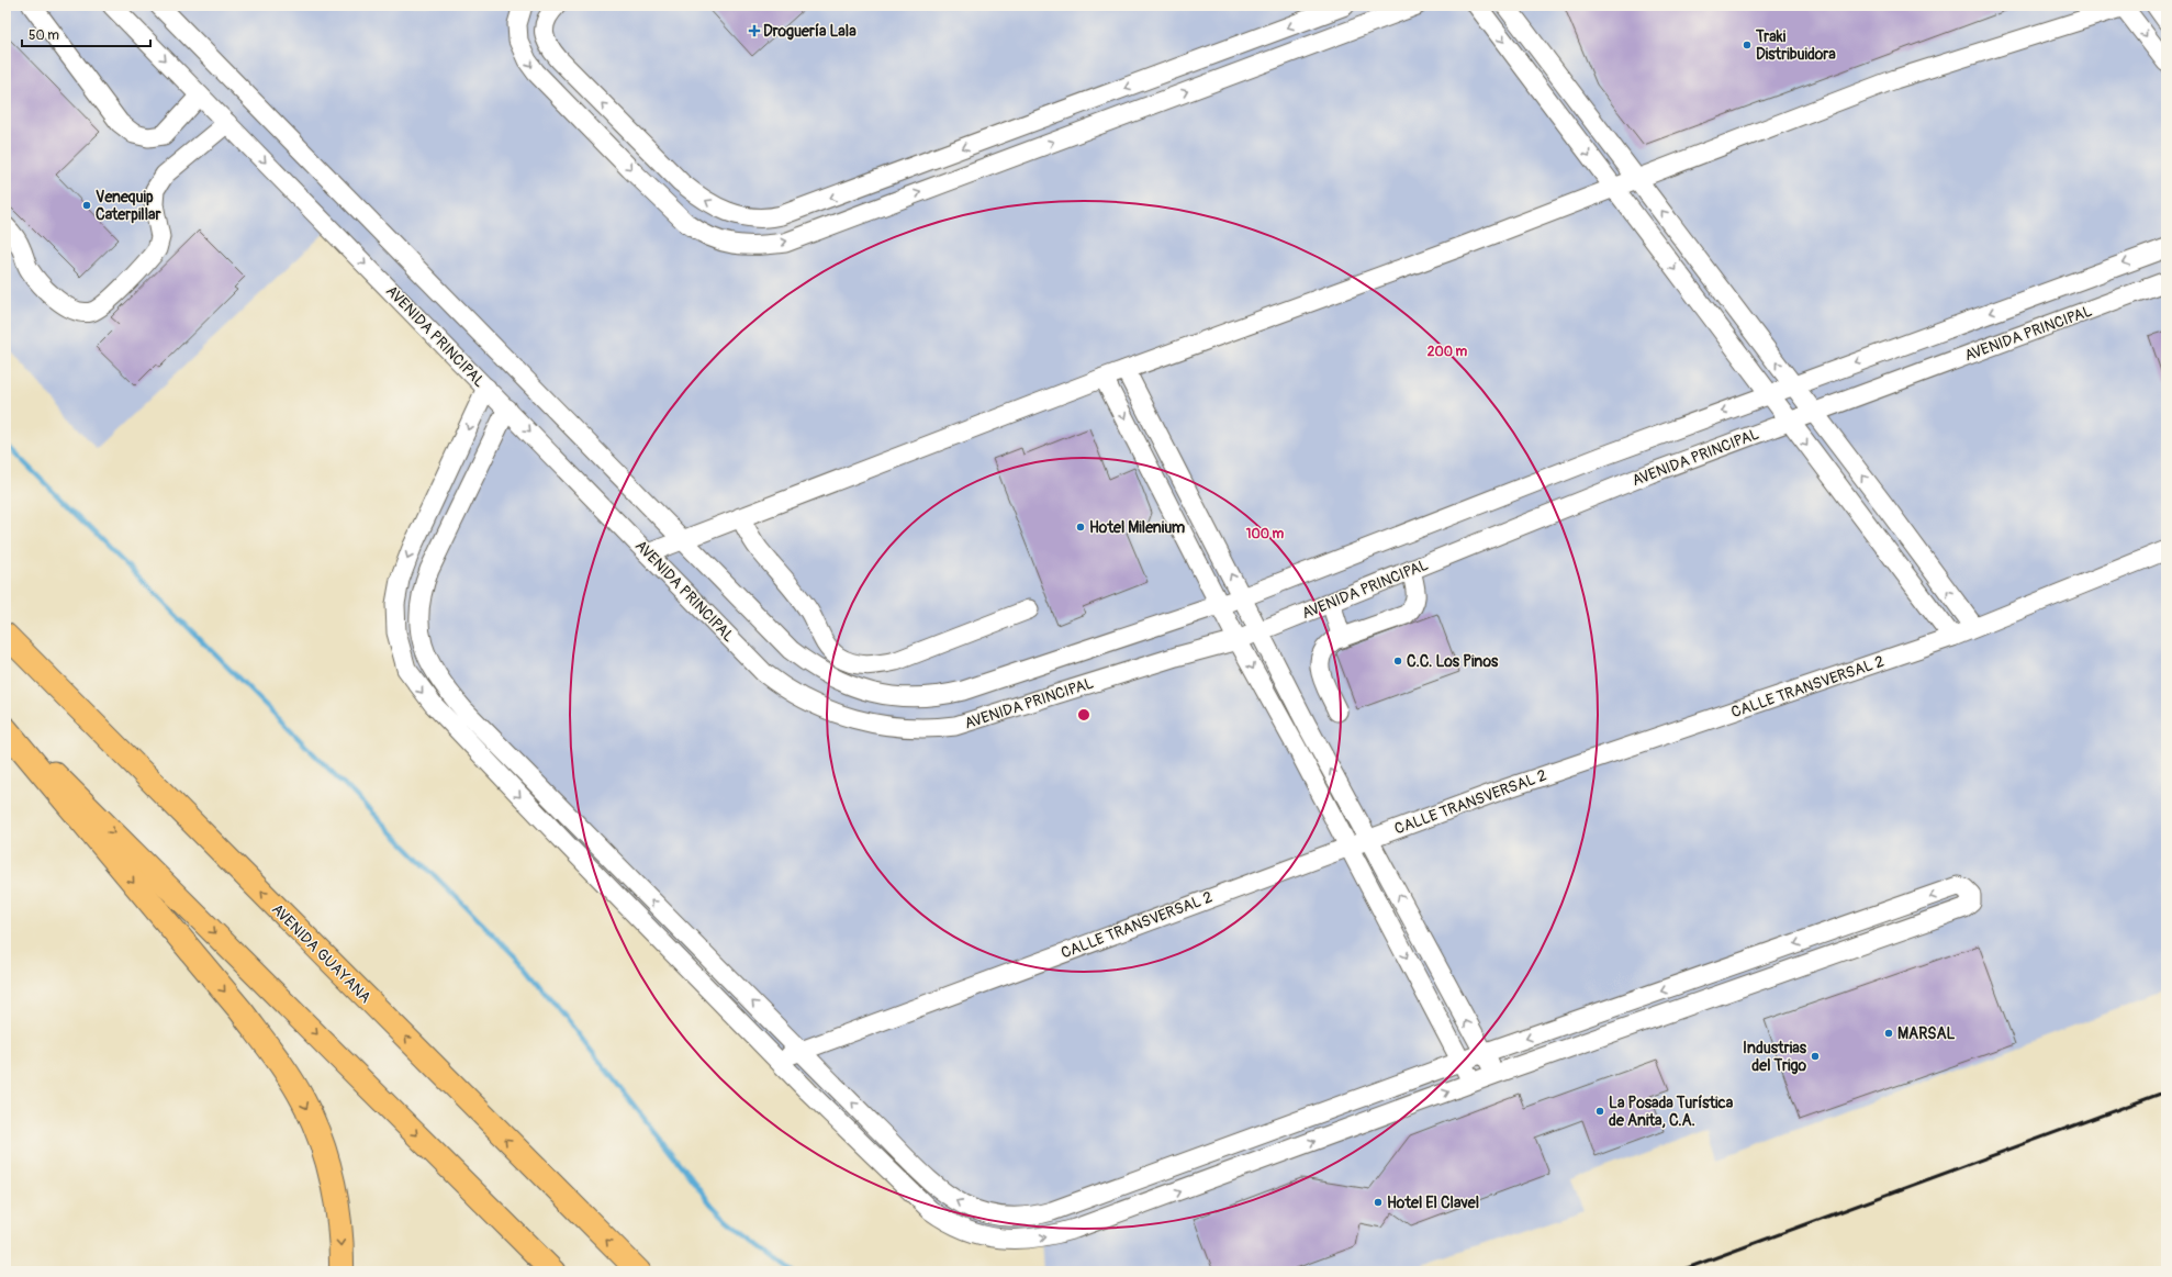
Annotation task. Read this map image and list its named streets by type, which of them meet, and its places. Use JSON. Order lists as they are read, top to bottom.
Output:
{
  "streets": {
    "main road": ["AVENIDA GUAYANA"],
    "street": ["AVENIDA PRINCIPAL", "CALLE TRANSVERSAL 2"]
  },
  "places": {
    "health": ["Droguería Lala"],
    "other": [
      "Traki Distribuidora",
      "Venequip Caterpillar",
      "Hotel Milenium",
      "C.C. Los Pinos",
      "MARSAL",
      "Industrias del Trigo",
      "La Posada Turística de Anita, C.A.",
      "Hotel El Clavel"
    ]
  },
  "scale_bar": "50 m",
  "rings": ["200 m", "100 m"]
}
